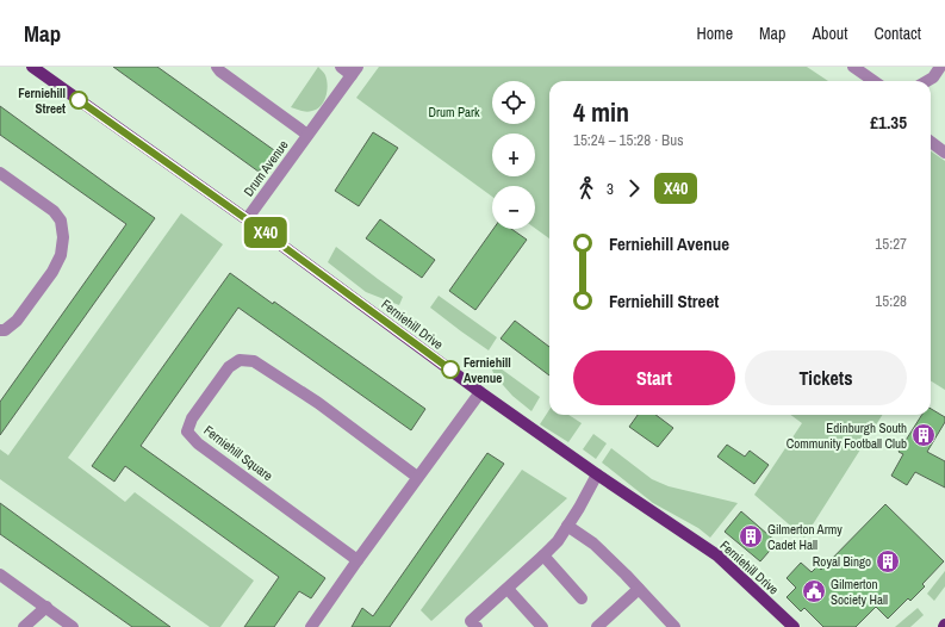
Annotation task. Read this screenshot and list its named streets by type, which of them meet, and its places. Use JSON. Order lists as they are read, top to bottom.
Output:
{
  "streets": {
    "main road": ["Ferniehill Drive"],
    "street": ["Drum Avenue", "Ferniehill Square"]
  },
  "crossings": [
    ["Drum Avenue", "Ferniehill Drive"]
  ],
  "parks": ["Drum Park"],
  "places": {
    "other": ["Ferniehill Street", "Ferniehill Avenue"],
    "building": ["Edinburgh South Community Football Club", "Gilmerton Army Cadet Hall", "Royal Bingo"],
    "public building": ["Gilmerton Society Hall"]
  },
  "lines": ["bus line X40"],
  "page": {
    "header": "Map",
    "nav": [
      "Home",
      "Map",
      "About",
      "Contact"
    ],
    "on_map": "X40",
    "map_buttons": ["+", "−"],
    "heading": ["4 min", "15:24 – 15:28 · Bus", "£1.35"],
    "legs": ["3", "X40"],
    "list": [
      {
        "name": "Ferniehill Avenue",
        "value": "15:27"
      },
      {
        "name": "Ferniehill Street",
        "value": "15:28"
      }
    ],
    "buttons": ["Start", "Tickets"]
  }
}
